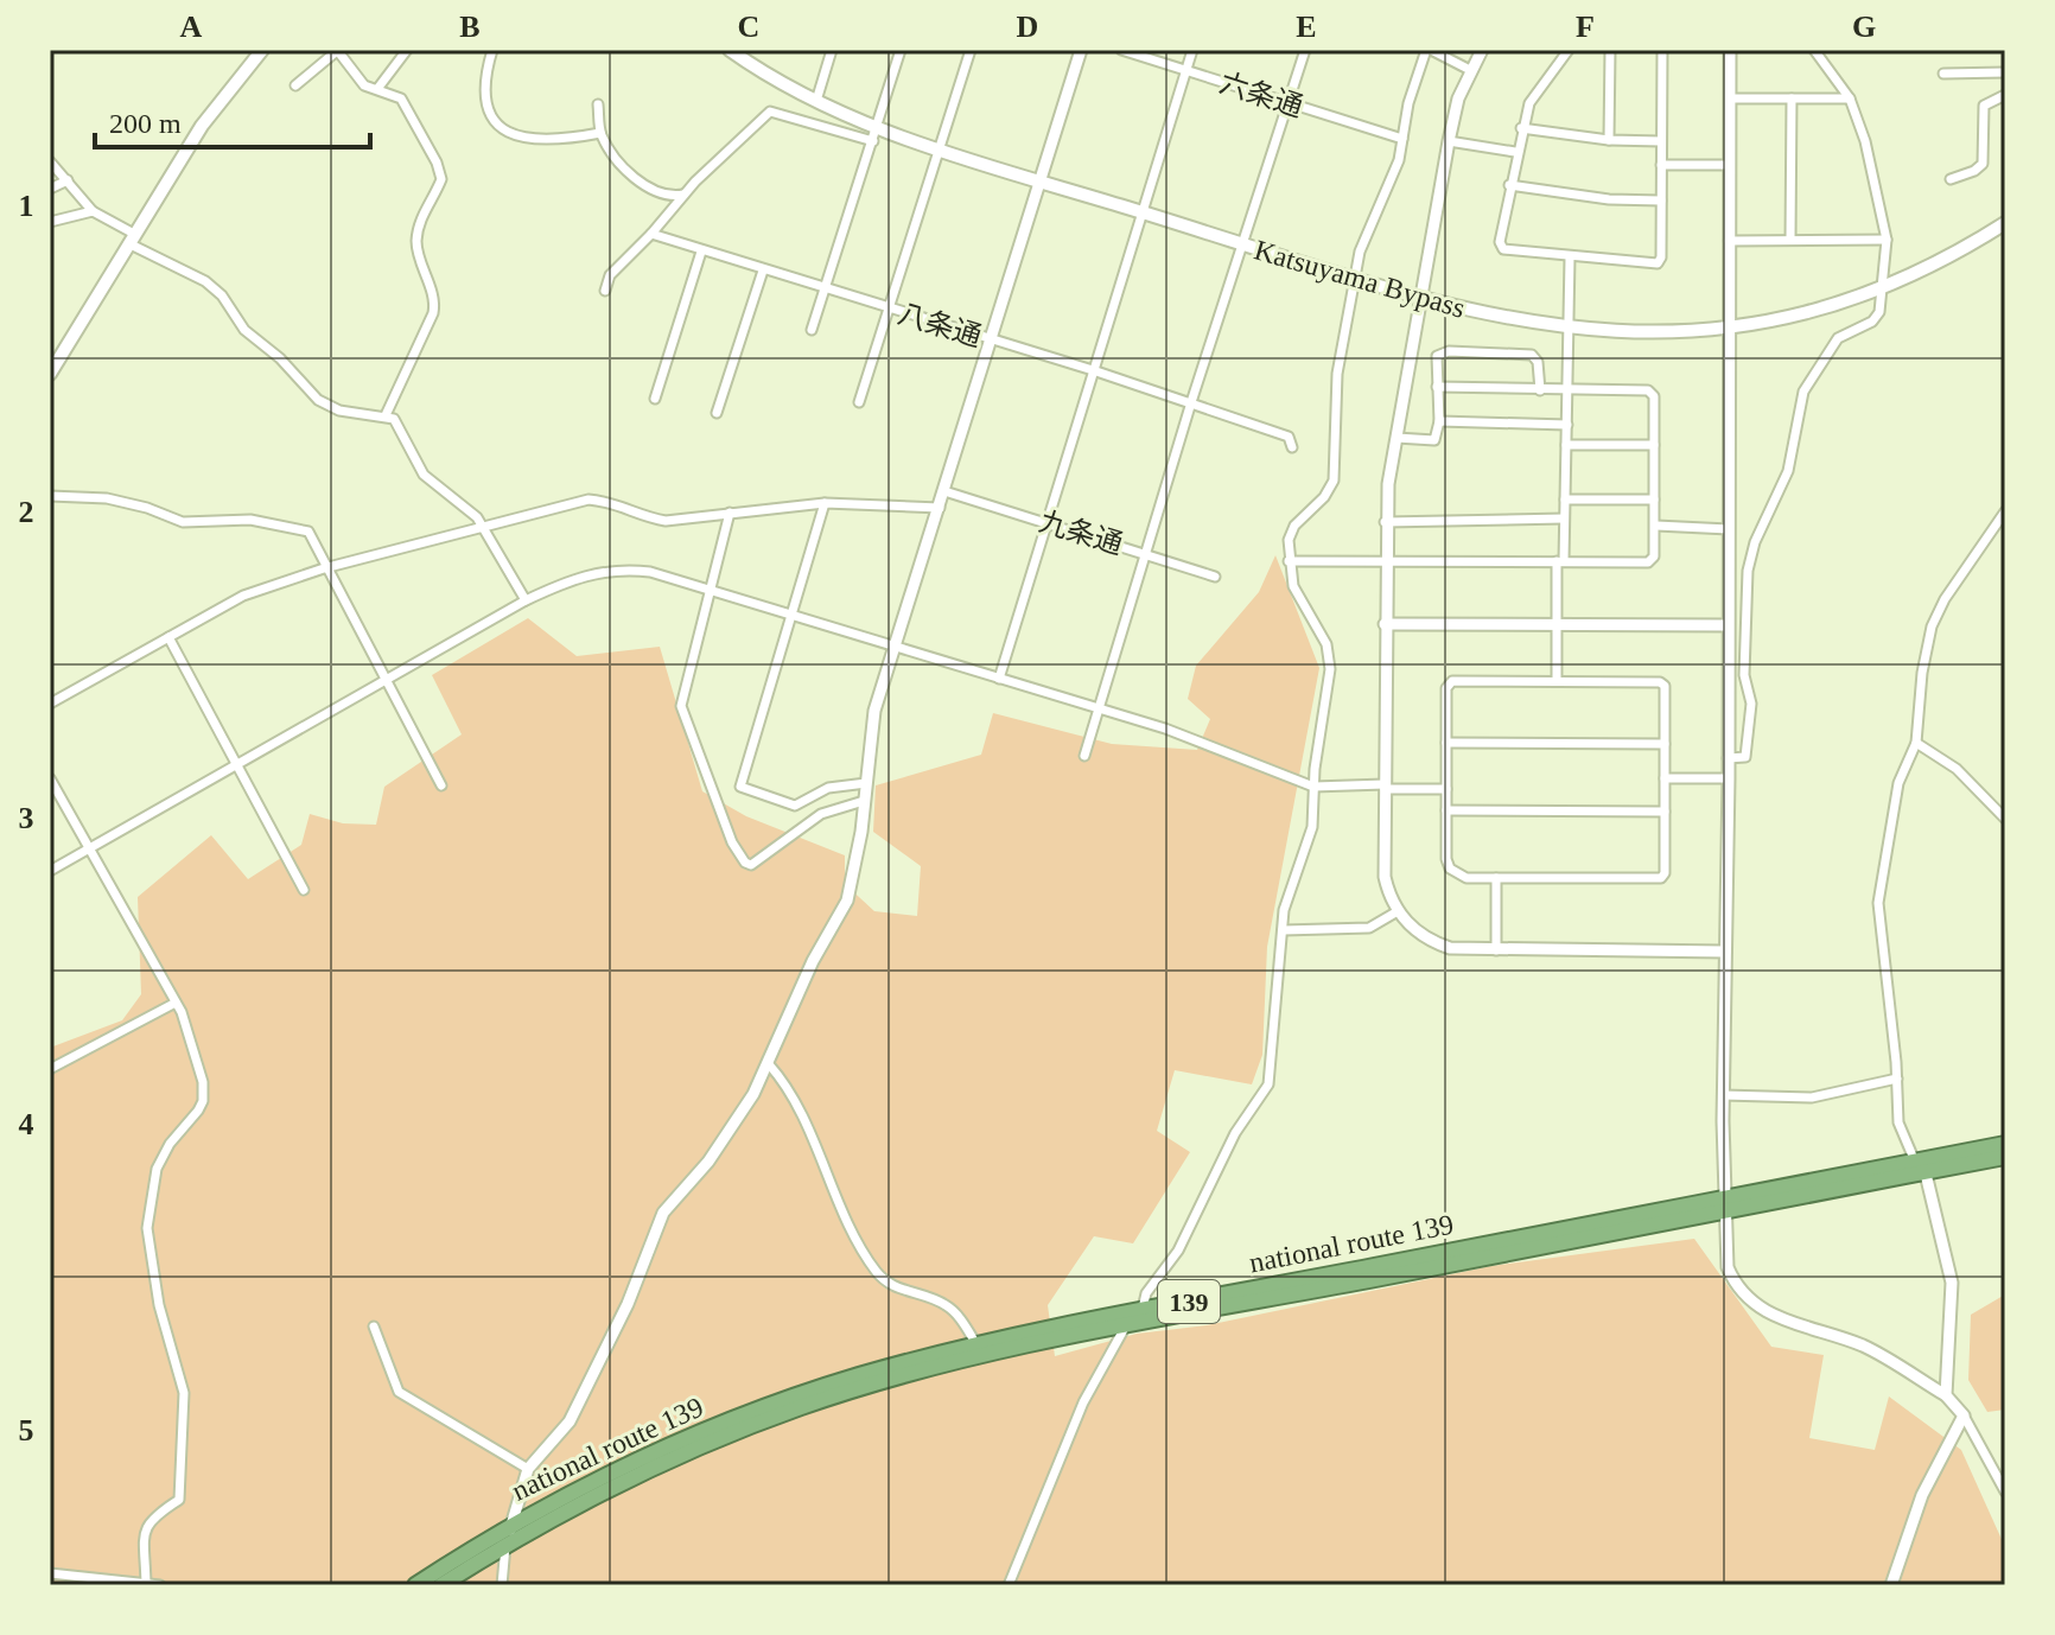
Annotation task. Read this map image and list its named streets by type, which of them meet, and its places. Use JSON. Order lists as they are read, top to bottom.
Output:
{
  "streets": {
    "highway": ["national route 139", "139"],
    "main road": ["Katsuyama Bypass"],
    "street": ["六条通", "八条通", "九条通"]
  },
  "scale_bar": "200 m",
  "grid": {
    "columns": [
      "A",
      "B",
      "C",
      "D",
      "E",
      "F",
      "G"
    ],
    "rows": [
      "1",
      "2",
      "3",
      "4",
      "5"
    ]
  }
}
